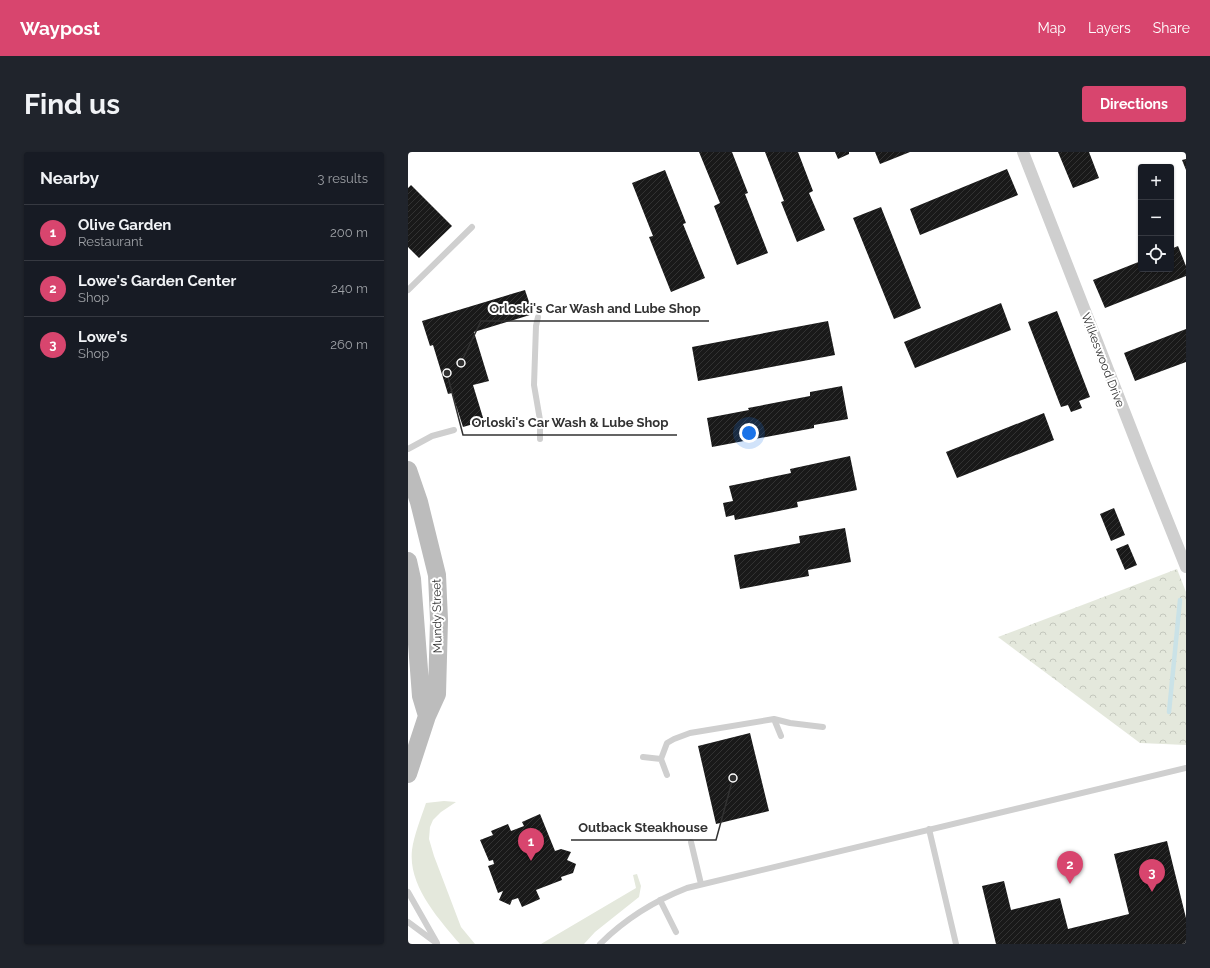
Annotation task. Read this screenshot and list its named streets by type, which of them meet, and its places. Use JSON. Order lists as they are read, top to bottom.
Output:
{
  "streets": {
    "main road": ["Mundy Street"],
    "street": ["Wilkeswood Drive"]
  },
  "places": ["Orloski's Car Wash and Lube Shop", "Orloski's Car Wash & Lube Shop", "Outback Steakhouse"],
  "page": {
    "header": "Waypost",
    "nav": ["Map", "Layers", "Share"],
    "buttons": "Directions",
    "title": "Find us",
    "heading": ["Nearby", "3 results"],
    "map_buttons": ["+", "−"],
    "list": [
      {
        "mark": "1",
        "name": "Olive Garden",
        "note": "Restaurant",
        "value": "200 m"
      },
      {
        "mark": "2",
        "name": "Lowe's Garden Center",
        "note": "Shop",
        "value": "240 m"
      },
      {
        "mark": "3",
        "name": "Lowe's",
        "note": "Shop",
        "value": "260 m"
      }
    ],
    "pins": ["1", "2", "3"]
  }
}
